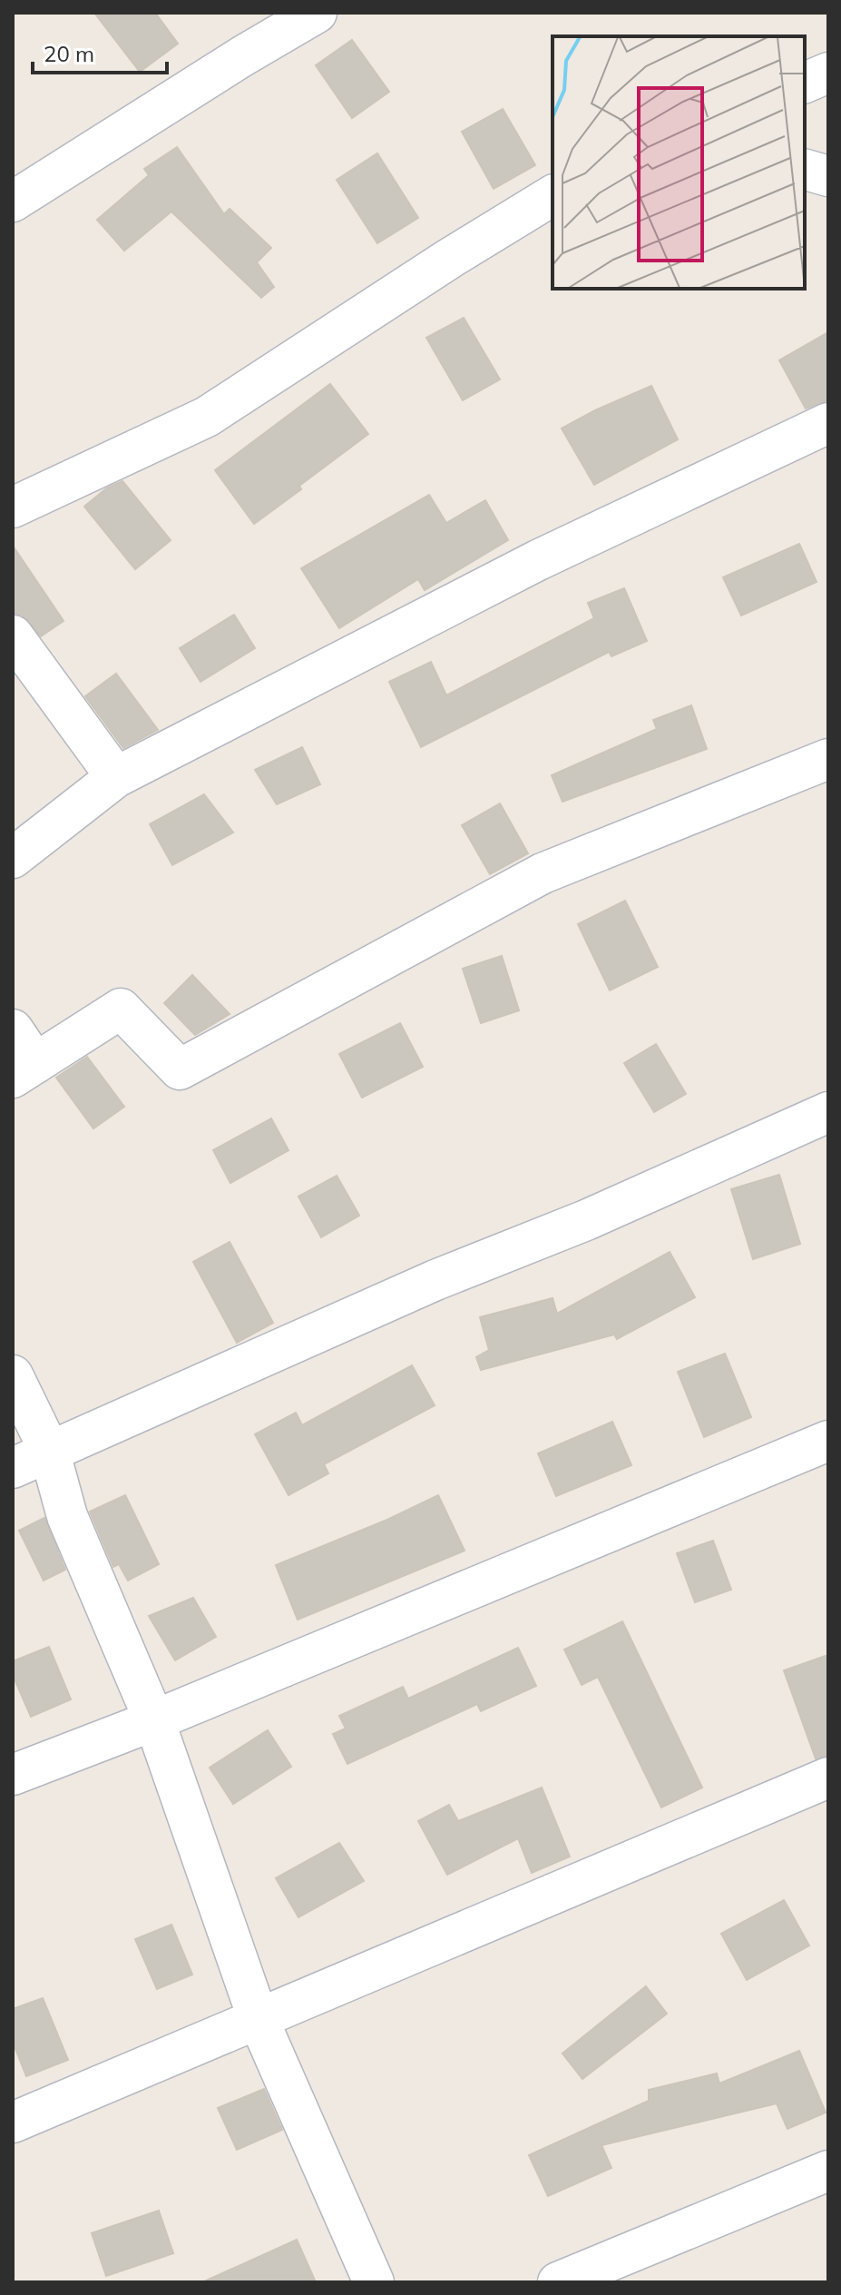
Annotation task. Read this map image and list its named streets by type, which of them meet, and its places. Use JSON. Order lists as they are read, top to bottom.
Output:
{
  "scale_bar": "20 m"
}
